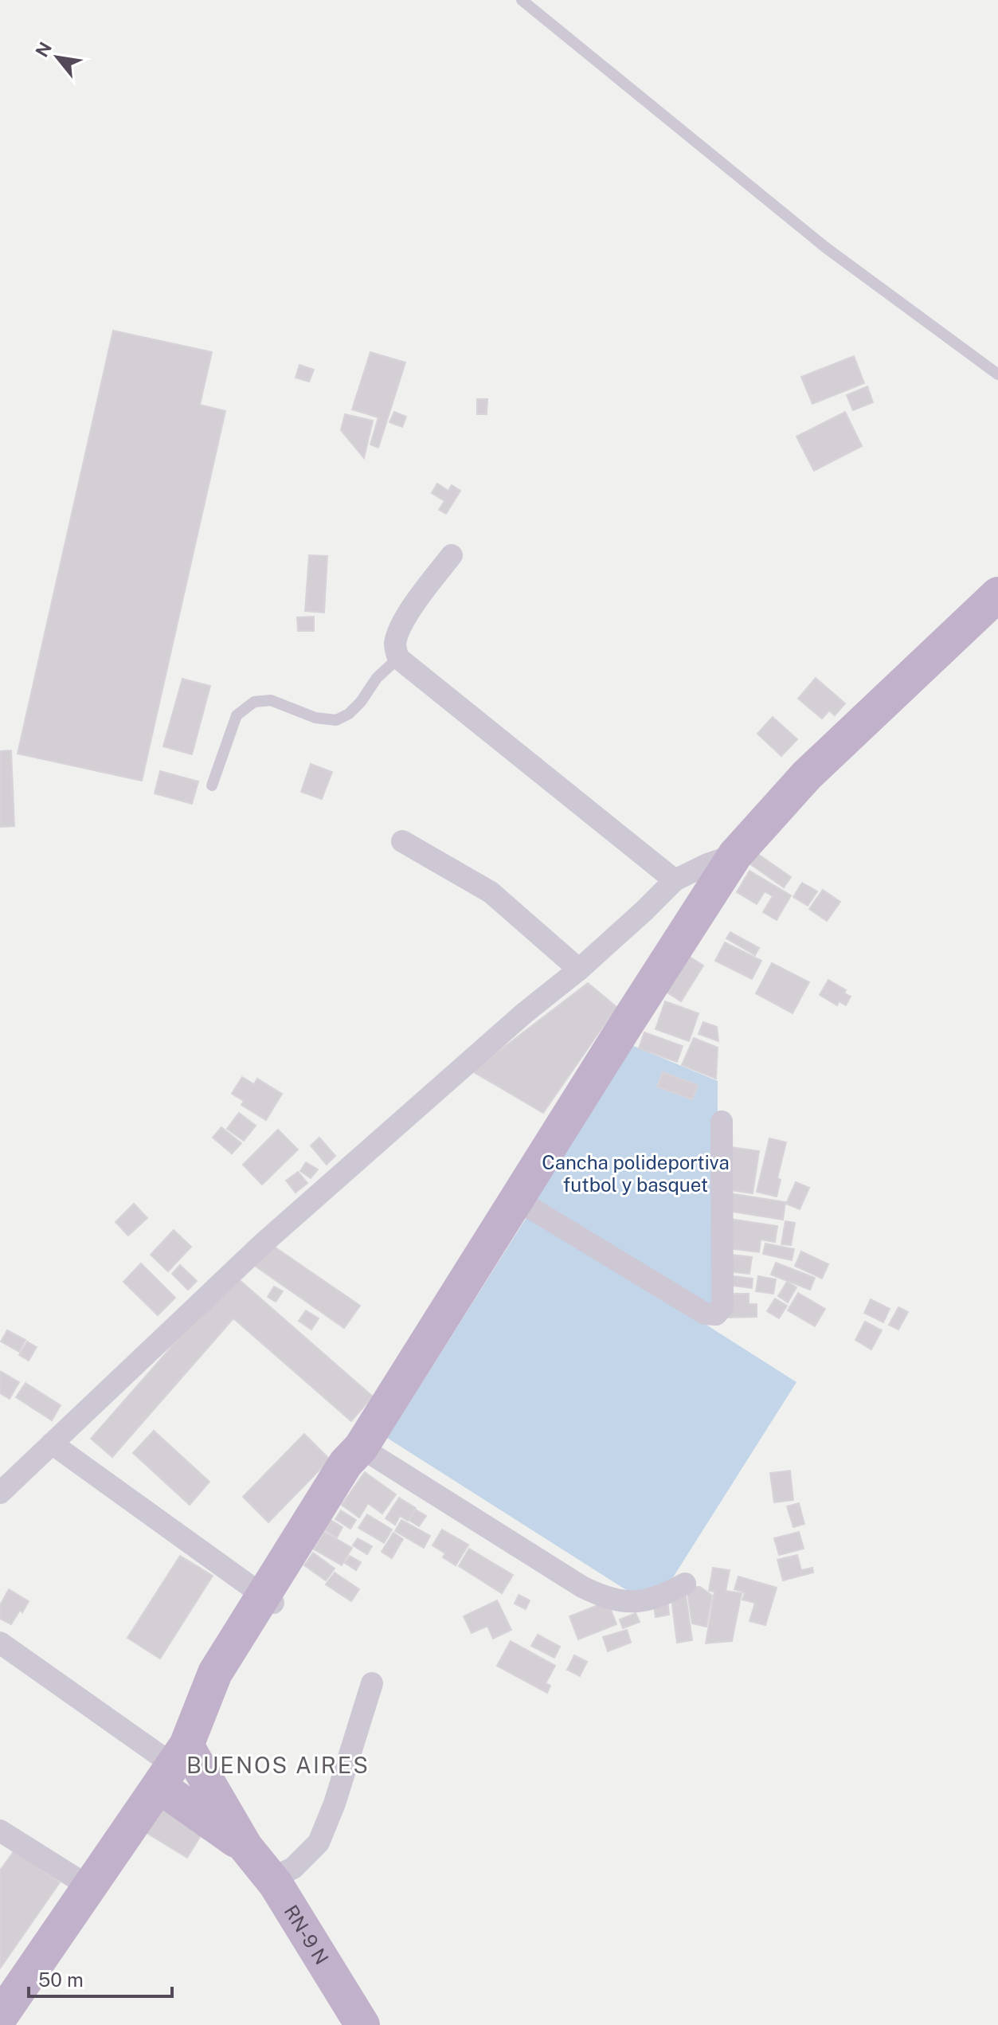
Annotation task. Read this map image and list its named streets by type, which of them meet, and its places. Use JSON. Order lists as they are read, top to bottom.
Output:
{
  "streets": {
    "main road": ["RN-9 N"]
  },
  "districts": ["BUENOS AIRES"],
  "parks": ["Cancha polideportiva futbol y basquet"],
  "scale_bar": "50 m",
  "north": "top left"
}
